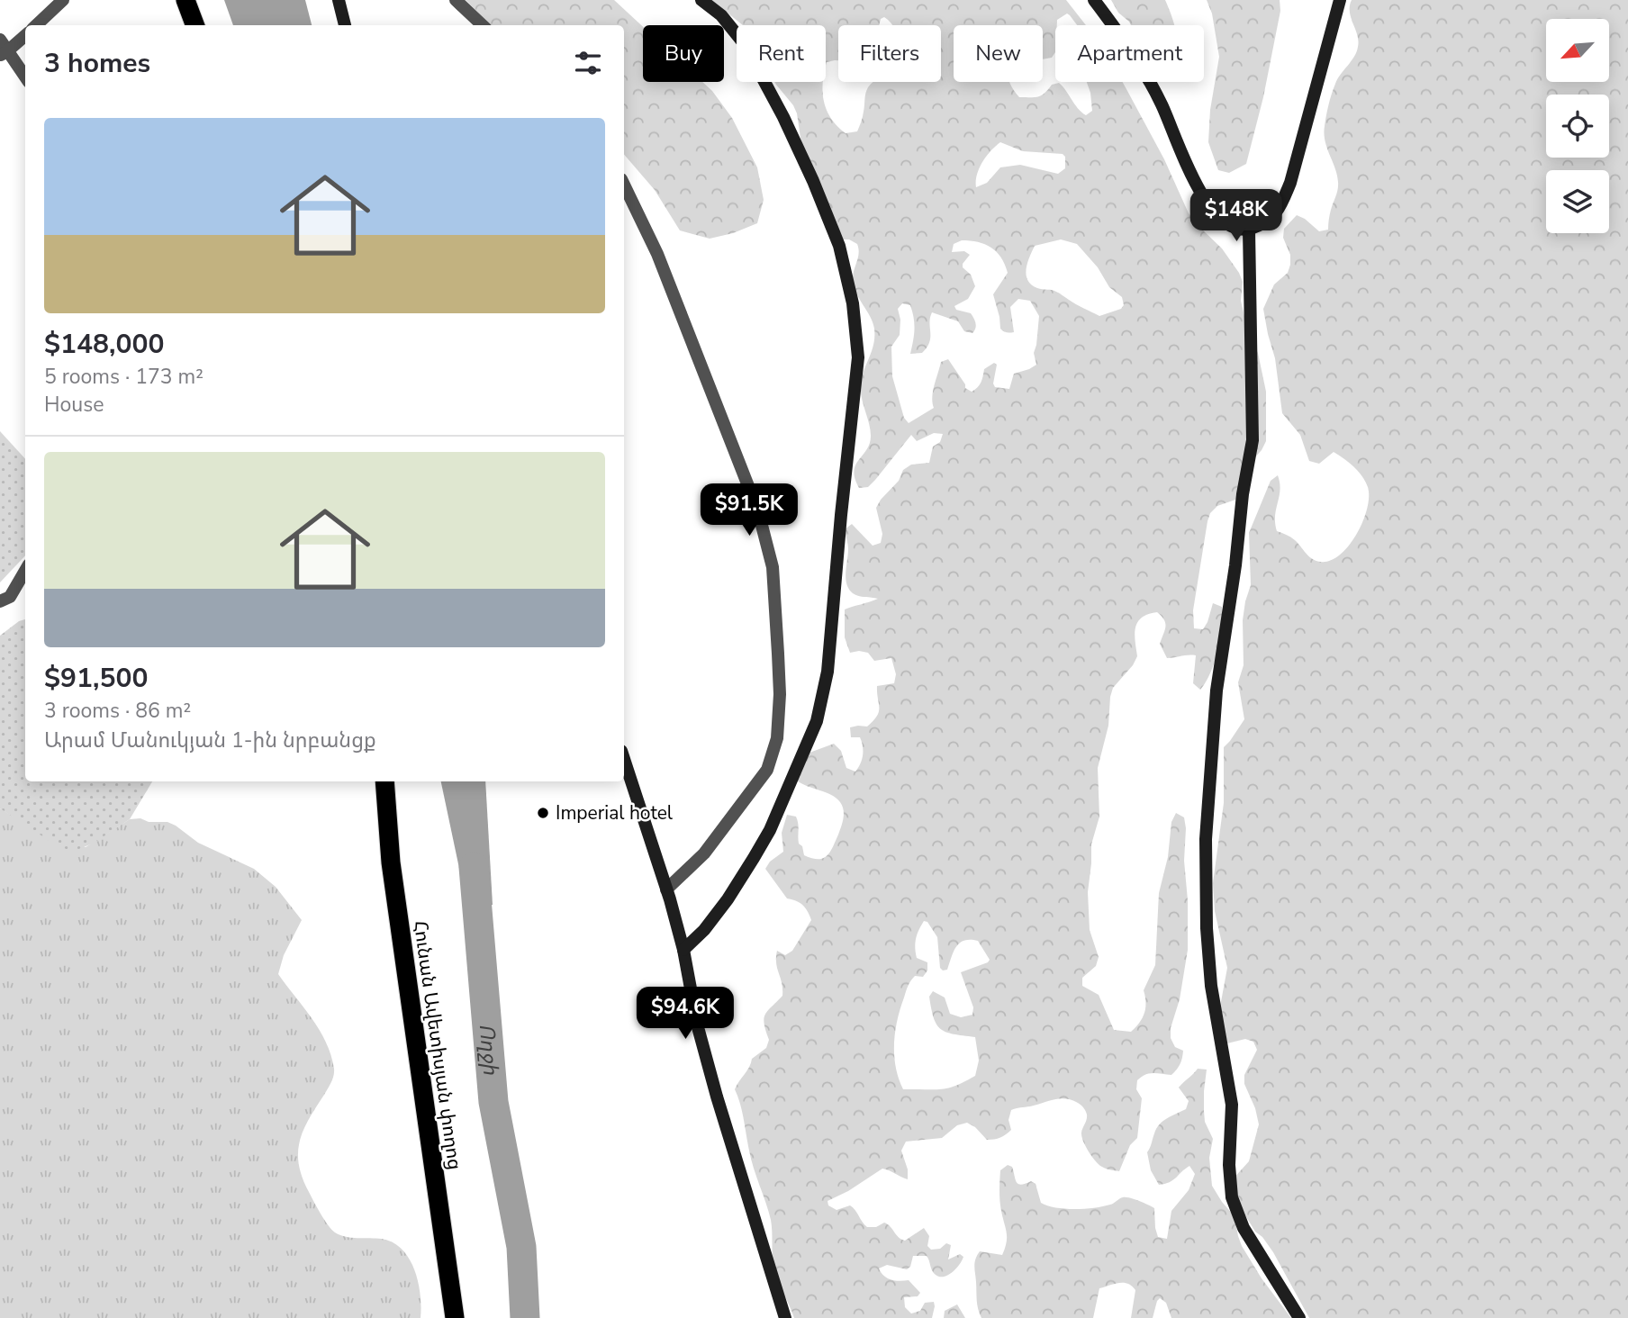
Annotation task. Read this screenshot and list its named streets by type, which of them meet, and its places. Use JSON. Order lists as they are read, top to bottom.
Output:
{
  "streets": {
    "highway": ["Հունան Ավետիսյան փողոց"]
  },
  "water": ["Ողջի"],
  "places": ["Imperial hotel"],
  "north": "bottom left",
  "page": {
    "chip": [
      "Buy",
      "Rent",
      "Filters",
      "New",
      "Apartment"
    ],
    "heading": "3 homes",
    "list": [
      {
        "name": "$148,000",
        "note": "5 rooms · 173 m² · House"
      },
      {
        "name": "$91,500",
        "note": "3 rooms · 86 m² · Արամ Մանուկյան 1-ին նրբանցք"
      }
    ],
    "price": ["$148K", "$91.5K", "$94.6K"]
  }
}
